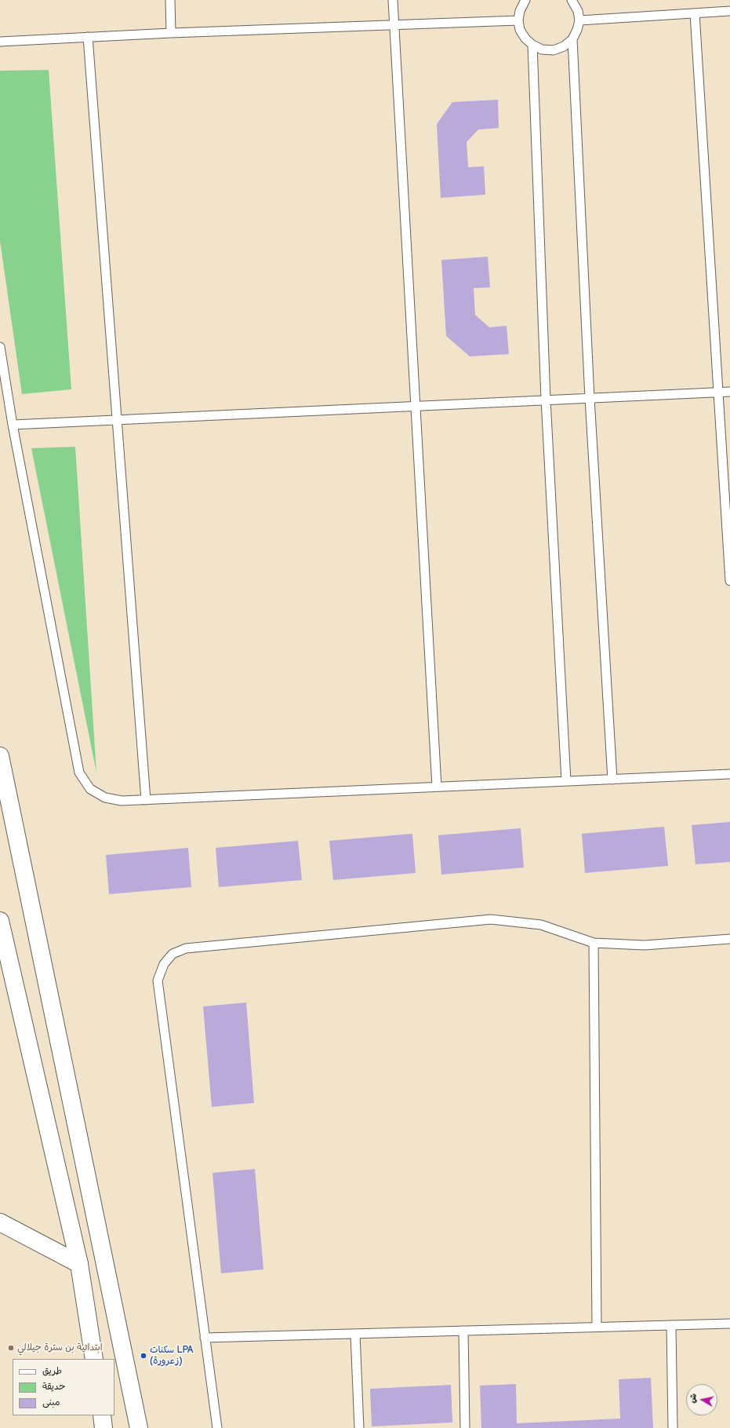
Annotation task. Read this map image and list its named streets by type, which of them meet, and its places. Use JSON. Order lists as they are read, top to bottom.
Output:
{
  "places": ["ابتدائية بن سترة جيلالي", "سكنات LPA (زعرورة)"],
  "legend": ["طريق", "حديقة", "مبنى"],
  "north": "left"
}
